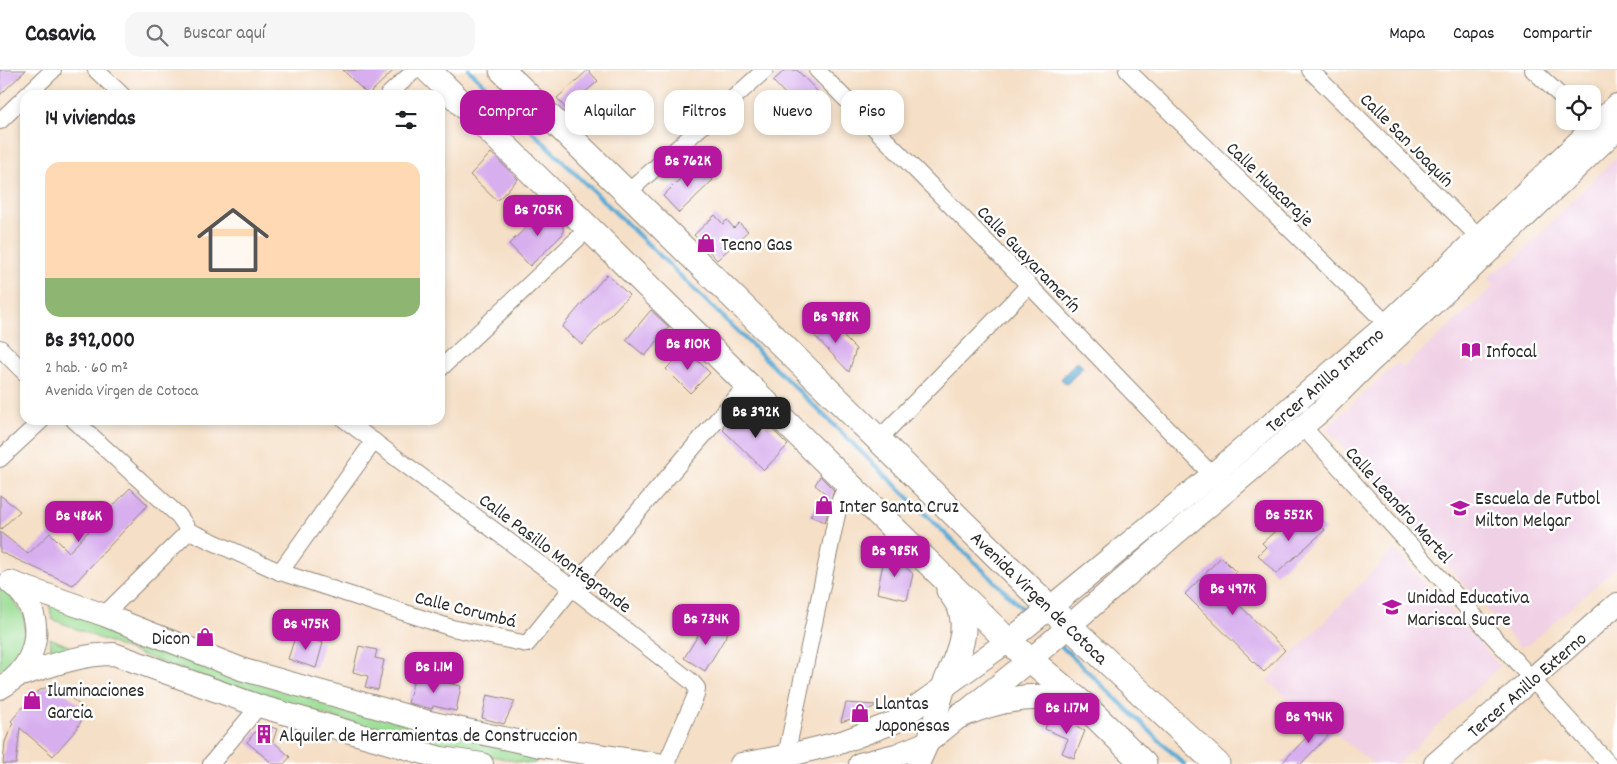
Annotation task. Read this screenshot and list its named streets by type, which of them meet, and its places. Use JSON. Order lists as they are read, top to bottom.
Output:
{
  "streets": {
    "main road": ["Tercer Anillo Interno", "Avenida Virgen de Cotoca", "Tercer Anillo Externo"],
    "street": [
      "Calle San Joaquín",
      "Calle Huacaraje",
      "Calle Guayaramerín",
      "Calle Leandro Martel",
      "Calle Pasillo Montegrande",
      "Calle Corumbá"
    ]
  },
  "crossings": [
    ["Calle San Joaquín", "Tercer Anillo Interno"],
    ["Calle Huacaraje", "Tercer Anillo Interno"],
    ["Calle Guayaramerín", "Tercer Anillo Interno"],
    ["Tercer Anillo Interno", "Calle Leandro Martel"],
    ["Tercer Anillo Interno", "Avenida Virgen de Cotoca"],
    ["Calle Leandro Martel", "Tercer Anillo Externo"],
    ["Calle Pasillo Montegrande", "Calle Corumbá"]
  ],
  "places": {
    "shop": [
      "Tecno Gas",
      "Inter Santa Cruz",
      "Dicon",
      "Iluminaciones Garcia",
      "Llantas Japonesas"
    ],
    "library": ["Infocal"],
    "school or university": ["Escuela de Futbol Milton Melgar", "Unidad Educativa Mariscal Sucre"],
    "building": ["Alquiler de Herramientas de Construccion"]
  },
  "page": {
    "header": "Casavia",
    "search": "Buscar aquí",
    "nav": ["Mapa", "Capas", "Compartir"],
    "chip": [
      "Comprar",
      "Alquilar",
      "Filtros",
      "Nuevo",
      "Piso"
    ],
    "heading": "14 viviendas",
    "price": [
      "Bs 762K",
      "Bs 705K",
      "Bs 988K",
      "Bs 810K",
      "Bs 392K",
      "Bs 552K",
      "Bs 486K",
      "Bs 985K",
      "Bs 497K",
      "Bs 734K",
      "Bs 475K",
      "Bs 1.1M",
      "Bs 1.17M",
      "Bs 994K"
    ],
    "list": [
      {
        "name": "Bs 392,000",
        "note": "2 hab. · 60 m² · Avenida Virgen de Cotoca"
      }
    ]
  }
}
